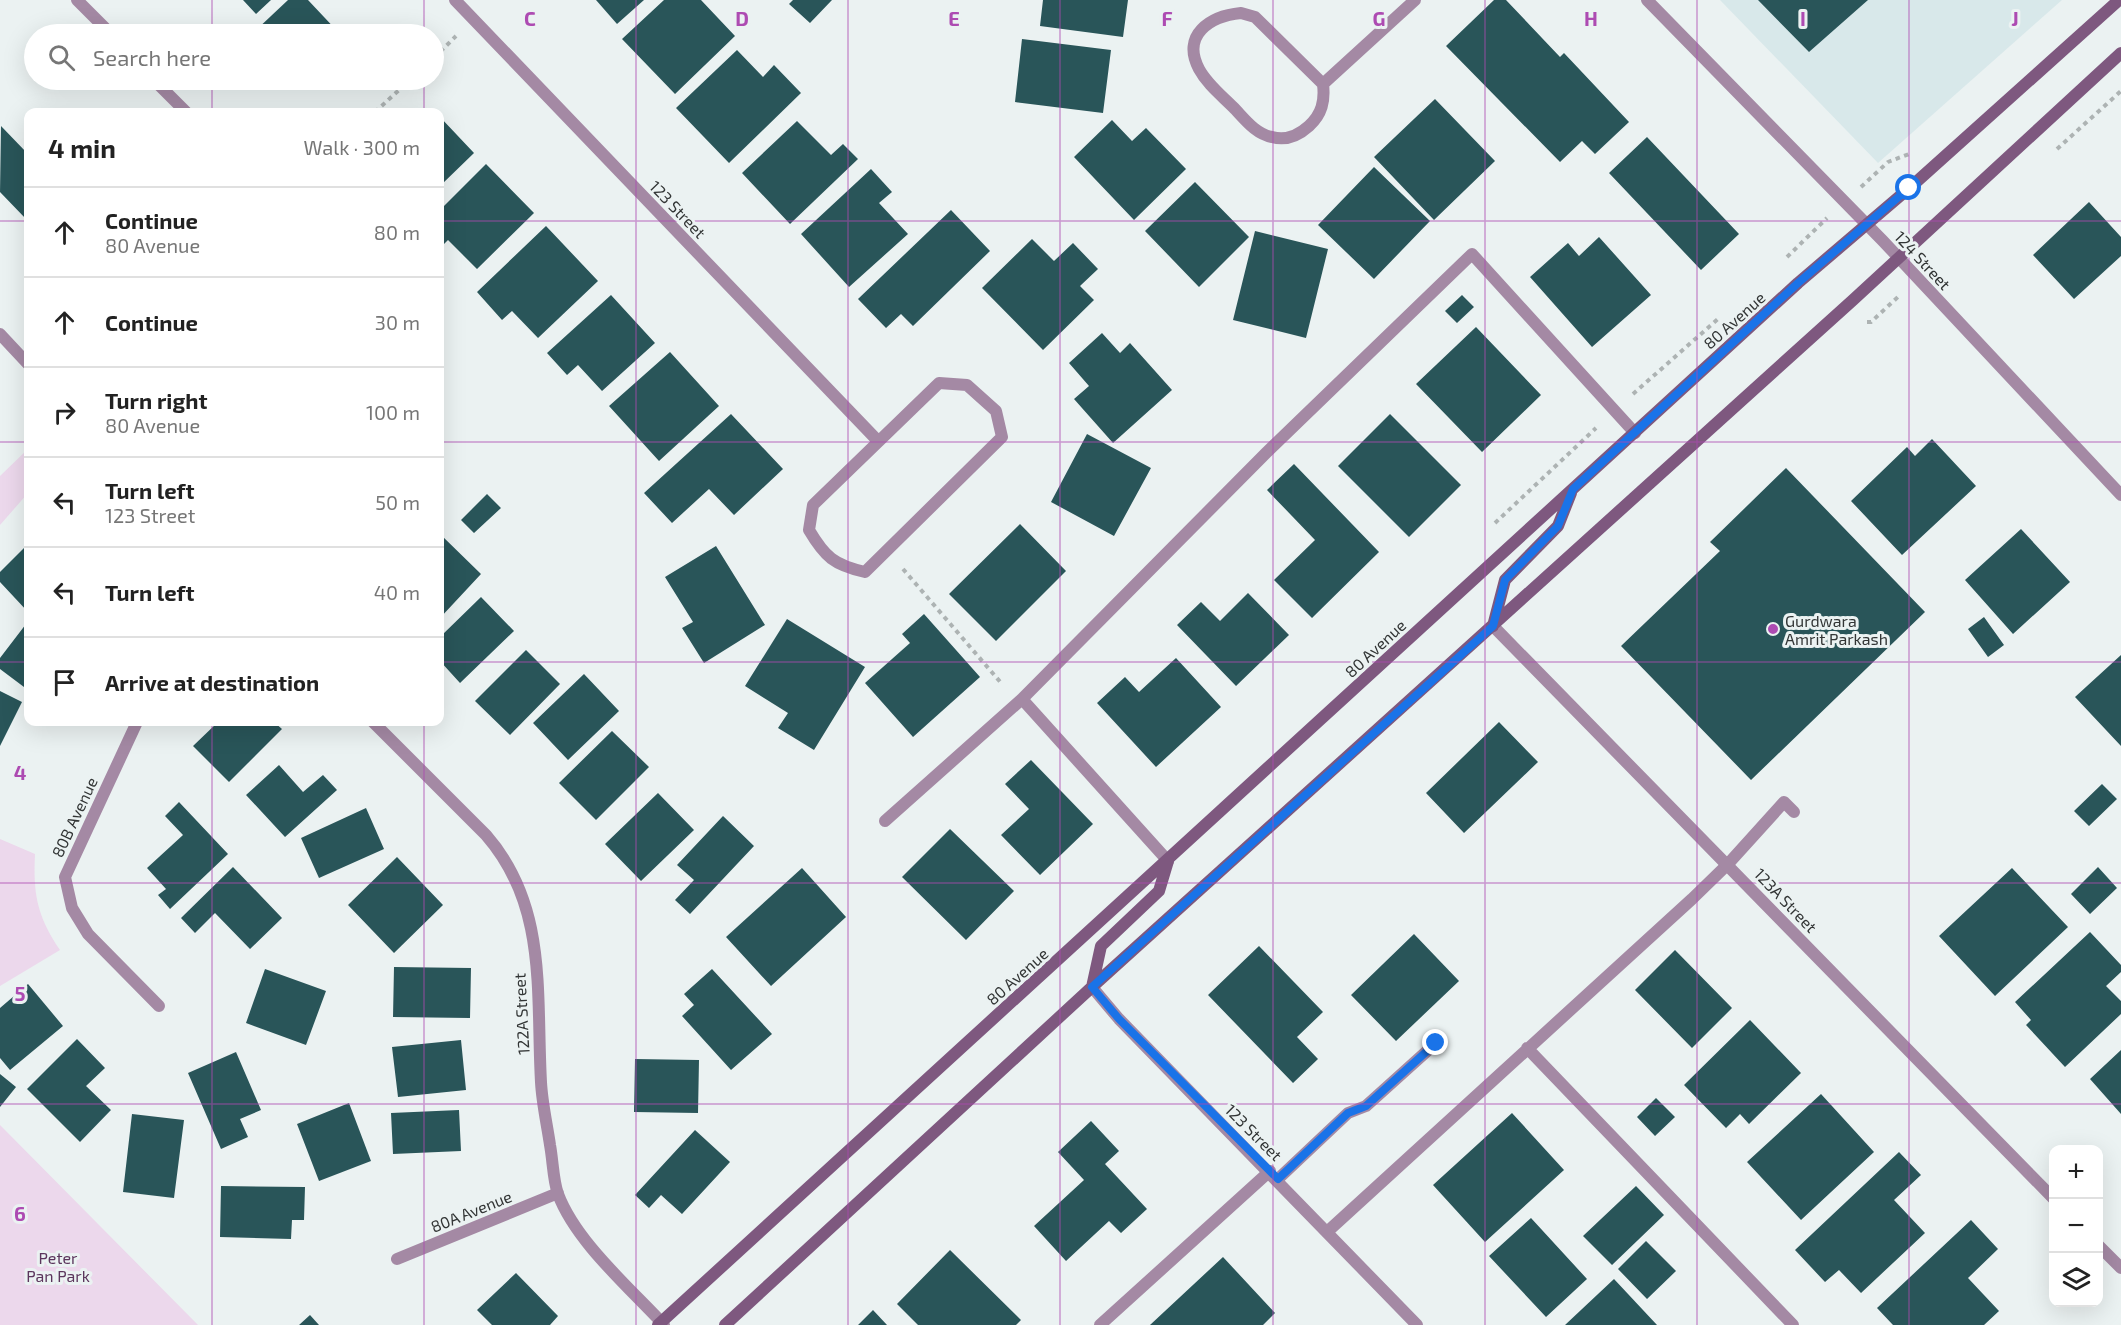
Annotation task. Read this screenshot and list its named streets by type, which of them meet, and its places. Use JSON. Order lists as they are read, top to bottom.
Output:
{
  "streets": {
    "main road": ["80 Avenue"],
    "street": [
      "123 Street",
      "124 Street",
      "80B Avenue",
      "123A Street",
      "122A Street",
      "80A Avenue"
    ]
  },
  "crossings": [
    ["124 Street", "80 Avenue"],
    ["80 Avenue", "122A Street"],
    ["122A Street", "80A Avenue"]
  ],
  "parks": ["Peter Pan Park"],
  "places": ["Gurdwara Amrit Parkash"],
  "page": {
    "search": "Search here",
    "heading": ["4 min", "Walk · 300 m"],
    "list": [
      ["Continue", "80 Avenue", "80 m"],
      ["Continue", "30 m"],
      ["Turn right", "80 Avenue", "100 m"],
      ["Turn left", "123 Street", "50 m"],
      ["Turn left", "40 m"],
      "Arrive at destination"
    ],
    "map_buttons": ["+", "−"]
  },
  "grid": {
    "columns": [
      "C",
      "D",
      "E",
      "F",
      "G",
      "H",
      "I",
      "J"
    ],
    "rows": ["4", "5", "6"]
  }
}
